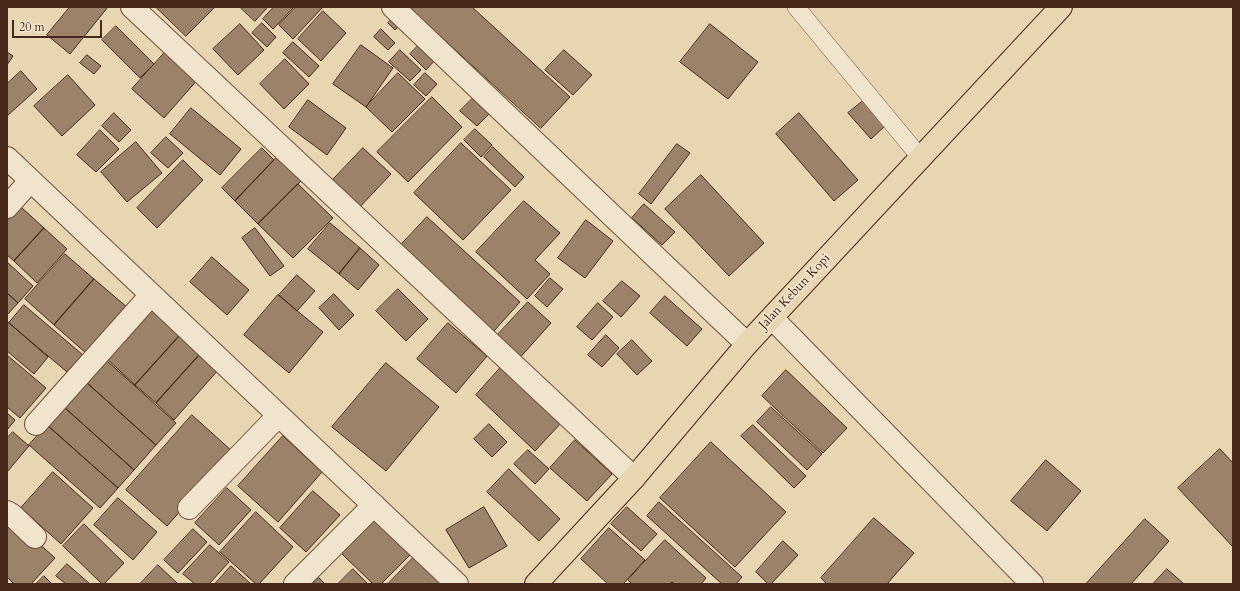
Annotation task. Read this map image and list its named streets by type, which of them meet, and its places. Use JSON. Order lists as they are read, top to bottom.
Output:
{
  "streets": {
    "main road": ["Jalan Kebun Kopi"]
  },
  "scale_bar": "20 m"
}
